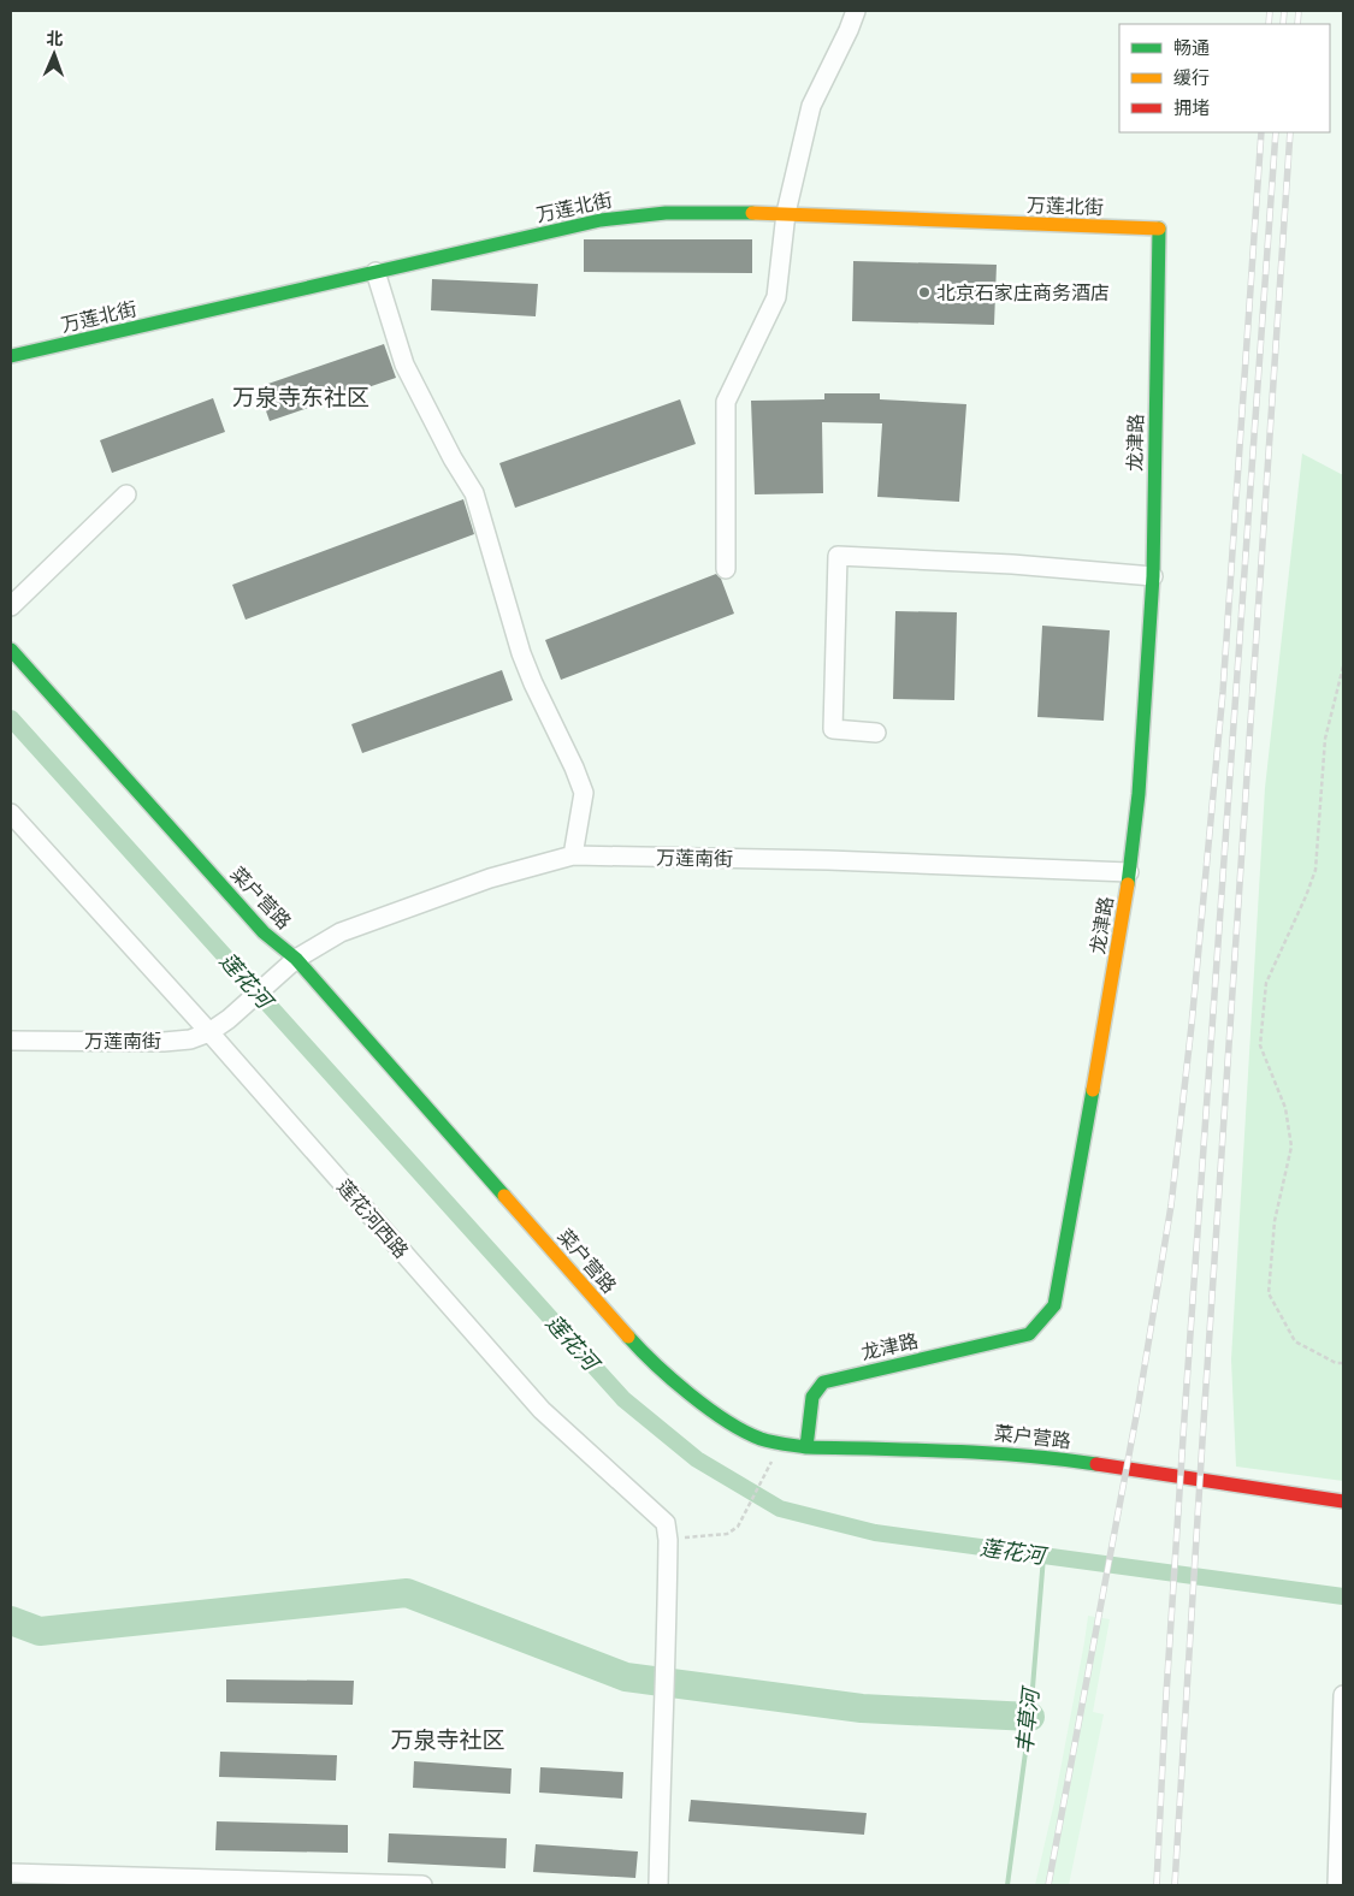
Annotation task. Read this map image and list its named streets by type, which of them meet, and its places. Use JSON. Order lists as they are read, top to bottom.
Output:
{
  "streets": {
    "street": [
      "万莲北街",
      "龙津路",
      "万莲南街",
      "菜户营路",
      "莲花河西路"
    ]
  },
  "crossings": [
    ["万莲北街", "龙津路"],
    ["龙津路", "万莲南街"],
    ["龙津路", "菜户营路"],
    ["万莲南街", "菜户营路"],
    ["万莲南街", "莲花河西路"]
  ],
  "districts": ["万泉寺东社区", "万泉寺社区"],
  "water": ["莲花河", "丰草河"],
  "places": ["北京石家庄商务酒店"],
  "legend": ["畅通", "缓行", "拥堵"],
  "north": "top"
}
